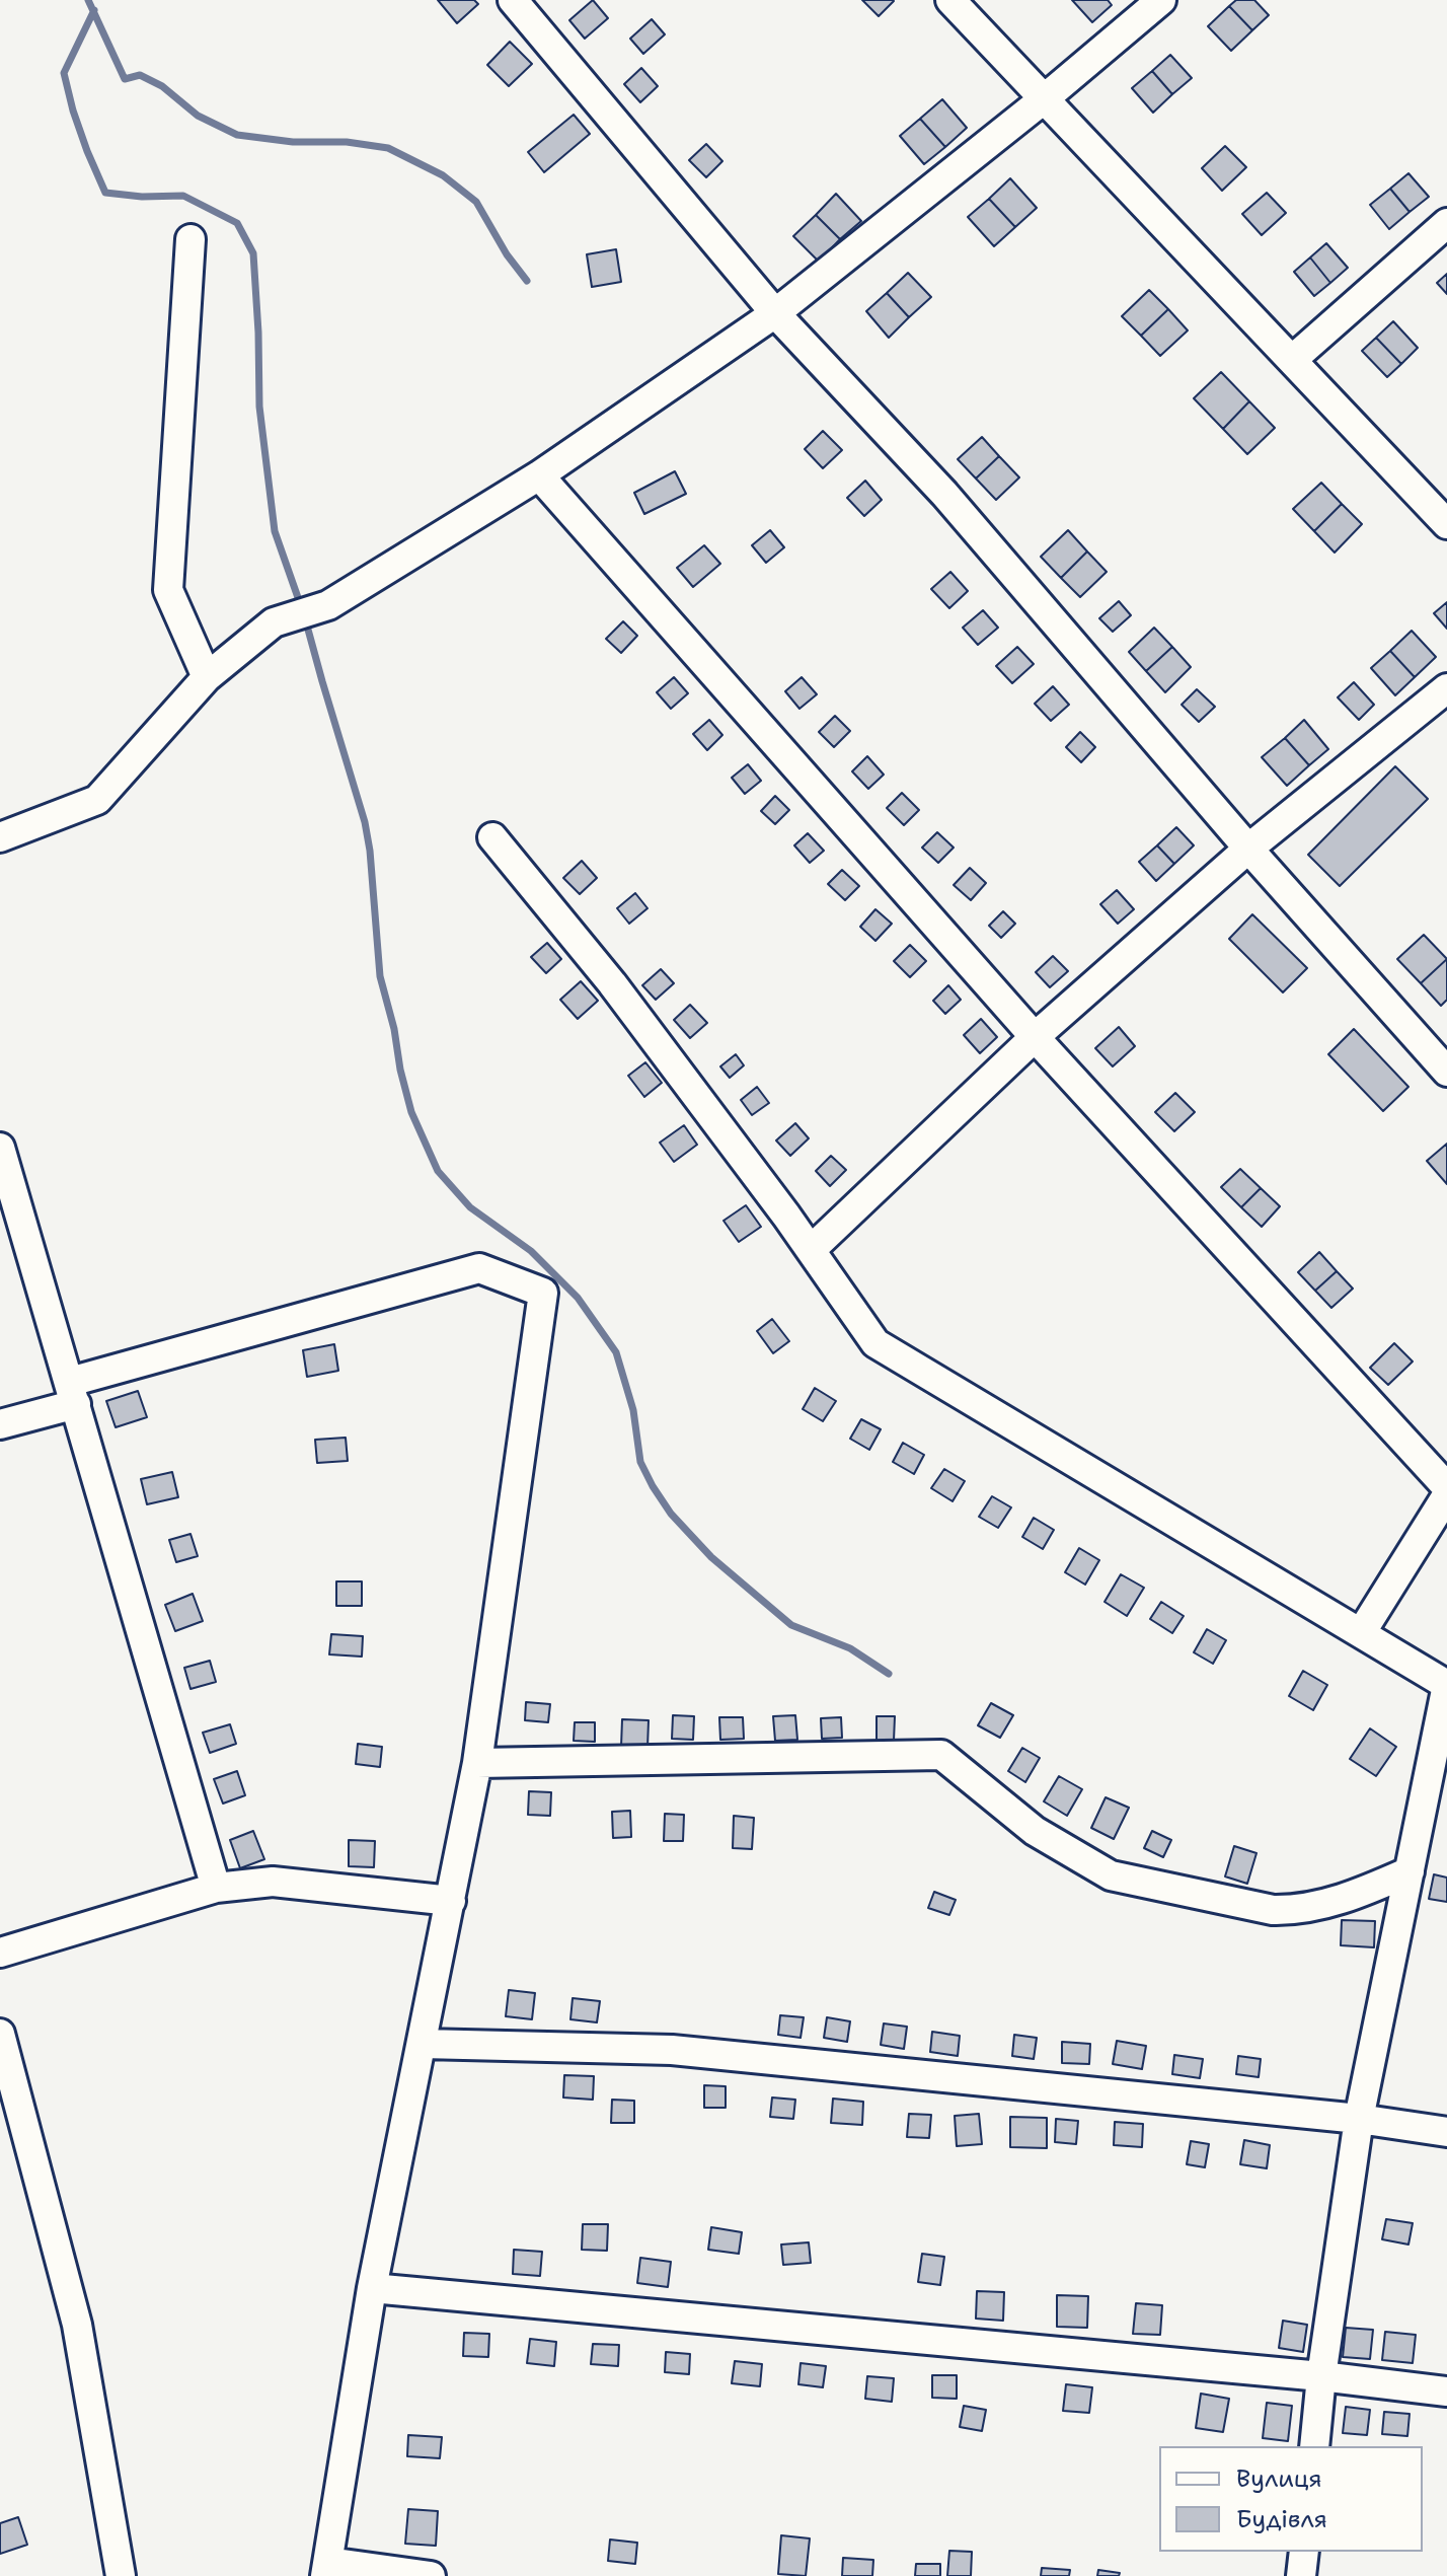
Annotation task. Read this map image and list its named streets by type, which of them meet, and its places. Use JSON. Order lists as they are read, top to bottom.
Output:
{
  "legend": ["Вулиця", "Будівля"]
}
